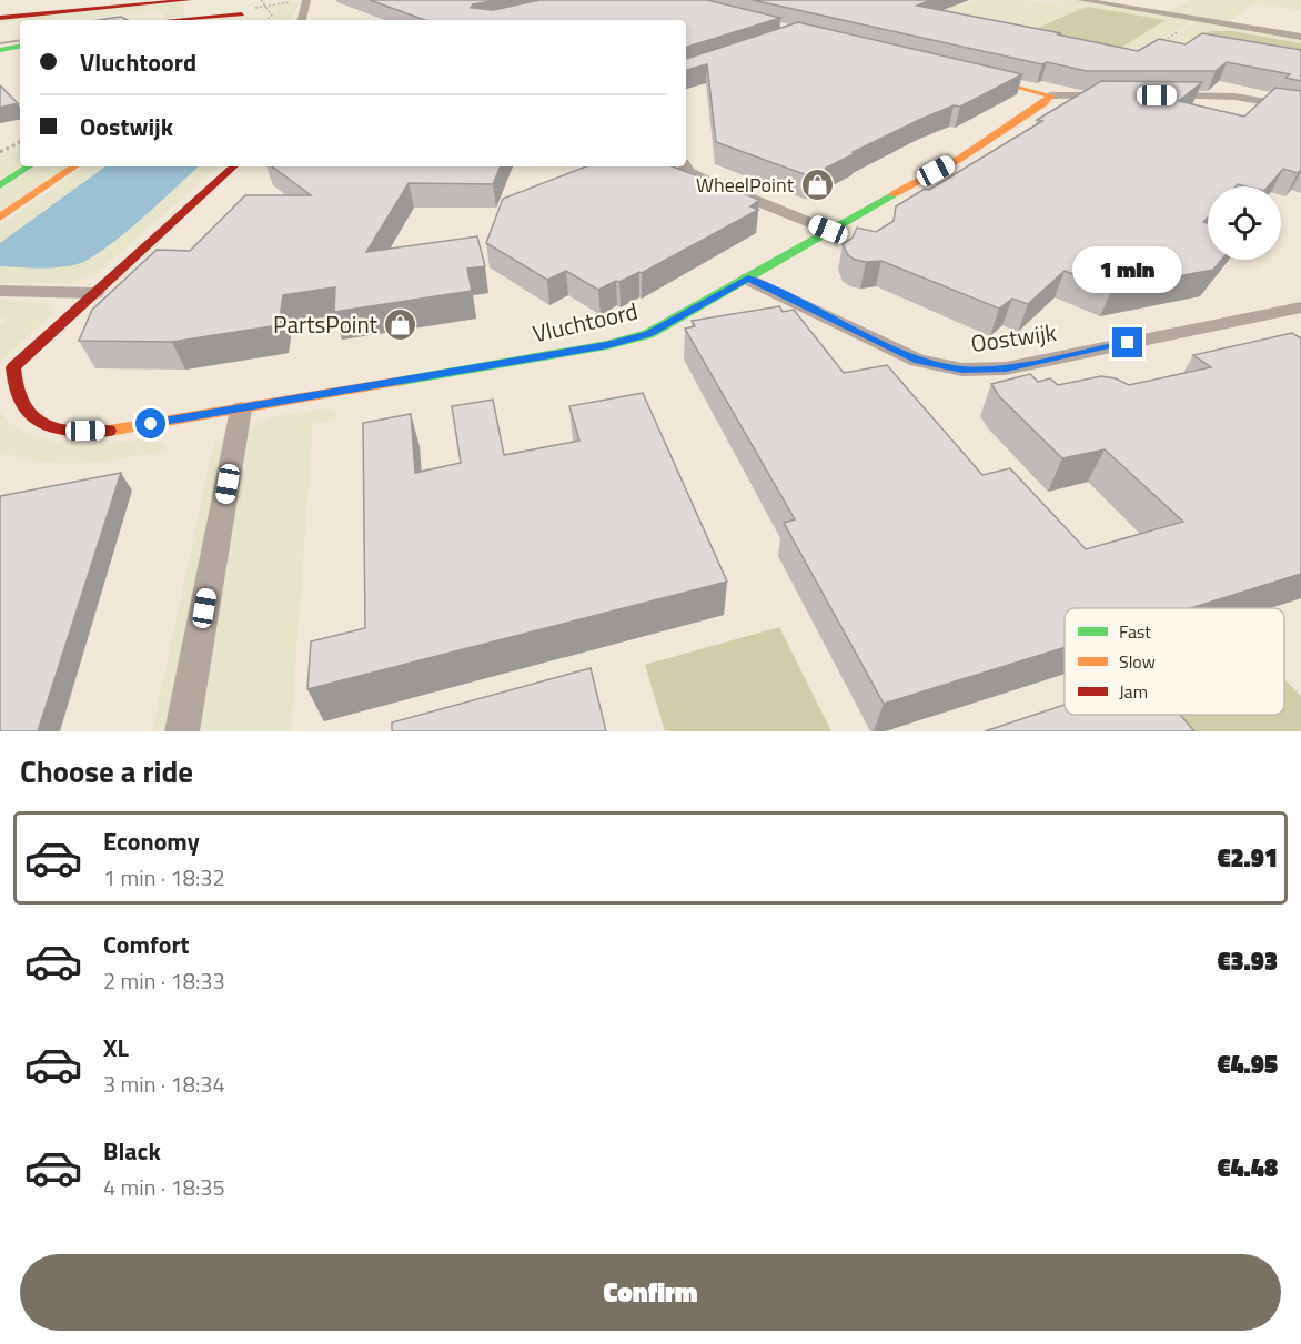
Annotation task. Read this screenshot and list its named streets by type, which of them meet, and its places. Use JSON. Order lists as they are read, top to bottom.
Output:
{
  "streets": {
    "street": ["Vluchtoord", "Oostwijk"]
  },
  "crossings": [
    ["Vluchtoord", "Oostwijk"]
  ],
  "places": {
    "shop": ["WheelPoint", "PartsPoint"]
  },
  "legend": ["Fast", "Slow", "Jam"],
  "page": {
    "banner": ["Vluchtoord", "Oostwijk"],
    "bubble": "1 min",
    "heading": "Choose a ride",
    "list": [
      {
        "name": "Economy",
        "note": "1 min · 18:32",
        "value": "€2.91"
      },
      {
        "name": "Comfort",
        "note": "2 min · 18:33",
        "value": "€3.93"
      },
      {
        "name": "XL",
        "note": "3 min · 18:34",
        "value": "€4.95"
      },
      {
        "name": "Black",
        "note": "4 min · 18:35",
        "value": "€4.48"
      }
    ],
    "buttons": "Confirm"
  }
}
